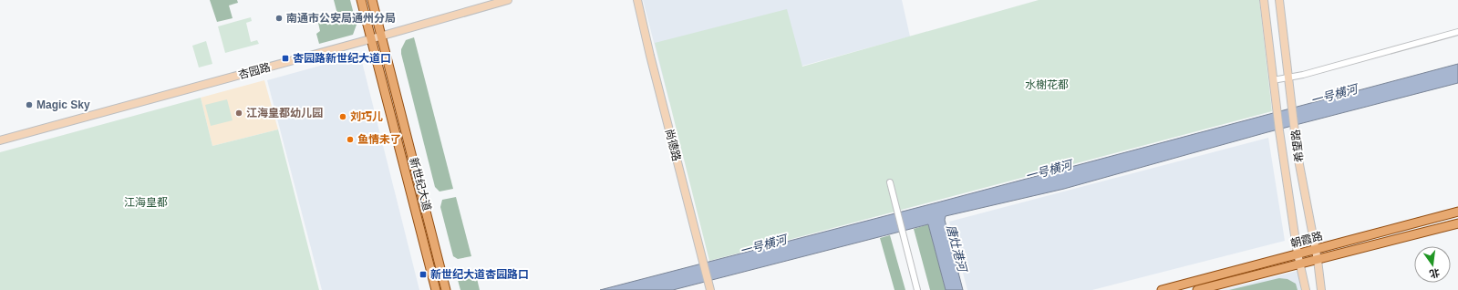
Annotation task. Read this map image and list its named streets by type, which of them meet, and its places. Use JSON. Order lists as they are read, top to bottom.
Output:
{
  "streets": {
    "main road": ["新世纪大道", "朝霞路"],
    "street": ["杏园路", "尚德路", "希望路"]
  },
  "crossings": [
    ["杏园路", "新世纪大道"],
    ["希望路", "朝霞路"]
  ],
  "water": ["一号横河", "唐灶港河"],
  "parks": ["水榭花都", "江海皇都"],
  "places": {
    "other": [
      "南通市公安局通州分局",
      "Magic Sky",
      "江海皇都幼儿园",
      "刘巧儿",
      "鱼情未了"
    ],
    "transit": ["杏园路新世纪大道口", "新世纪大道杏园路口"]
  },
  "north": "bottom"
}
